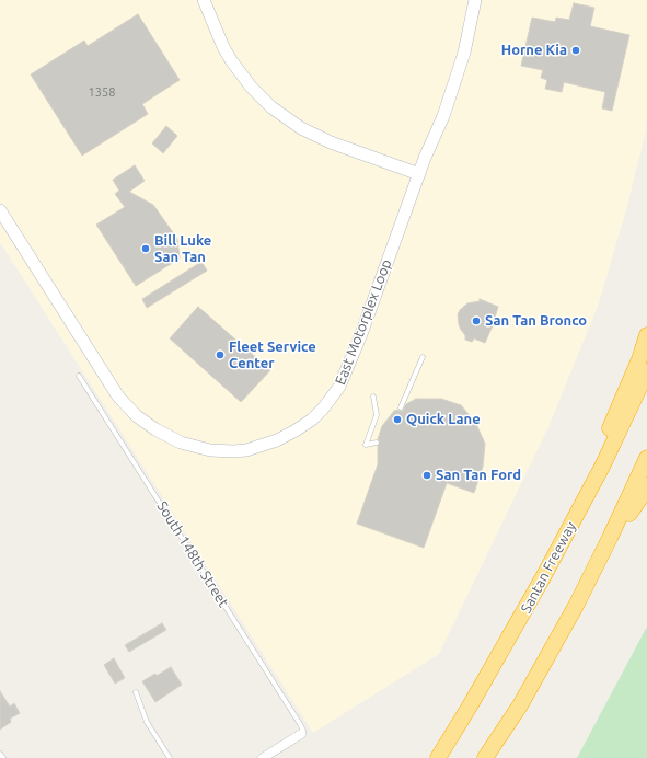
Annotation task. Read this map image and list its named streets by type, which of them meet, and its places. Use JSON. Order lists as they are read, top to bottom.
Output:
{
  "streets": {
    "highway": ["Santan Freeway"],
    "street": ["East Motorplex Loop"],
    "lane": ["South 148th Street"]
  },
  "places": [
    "Horne Kia",
    "Bill Luke San Tan",
    "San Tan Bronco",
    "Fleet Service Center",
    "Quick Lane",
    "San Tan Ford"
  ],
  "house_numbers": ["1358"]
}
